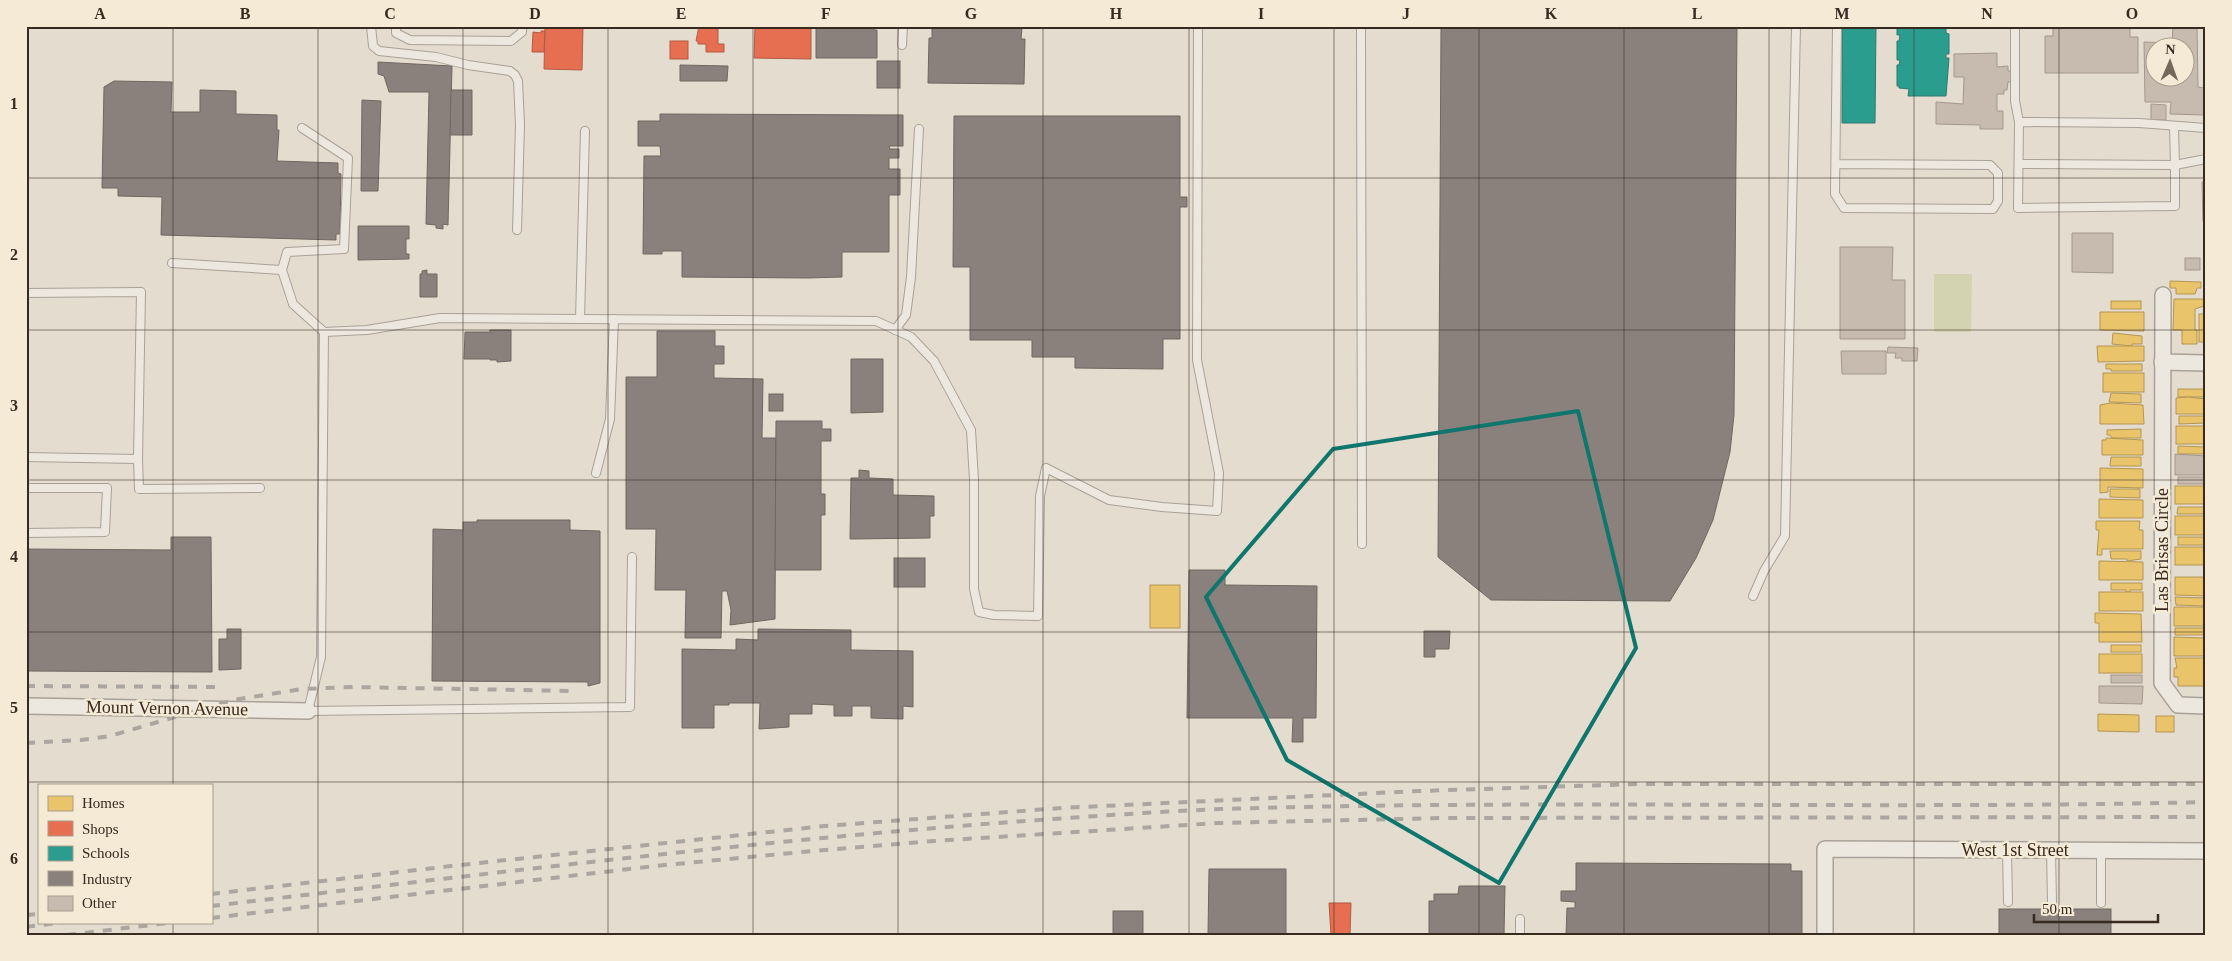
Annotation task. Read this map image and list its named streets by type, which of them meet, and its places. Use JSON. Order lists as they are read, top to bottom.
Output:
{
  "streets": {
    "street": ["Las Brisas Circle", "Mount Vernon Avenue", "West 1st Street"]
  },
  "legend": [
    "Homes",
    "Shops",
    "Schools",
    "Industry",
    "Other"
  ],
  "scale_bar": "50 m",
  "north": "top",
  "grid": {
    "columns": [
      "A",
      "B",
      "C",
      "D",
      "E",
      "F",
      "G",
      "H",
      "I",
      "J",
      "K",
      "L",
      "M",
      "N",
      "O"
    ],
    "rows": [
      "1",
      "2",
      "3",
      "4",
      "5",
      "6"
    ]
  }
}
